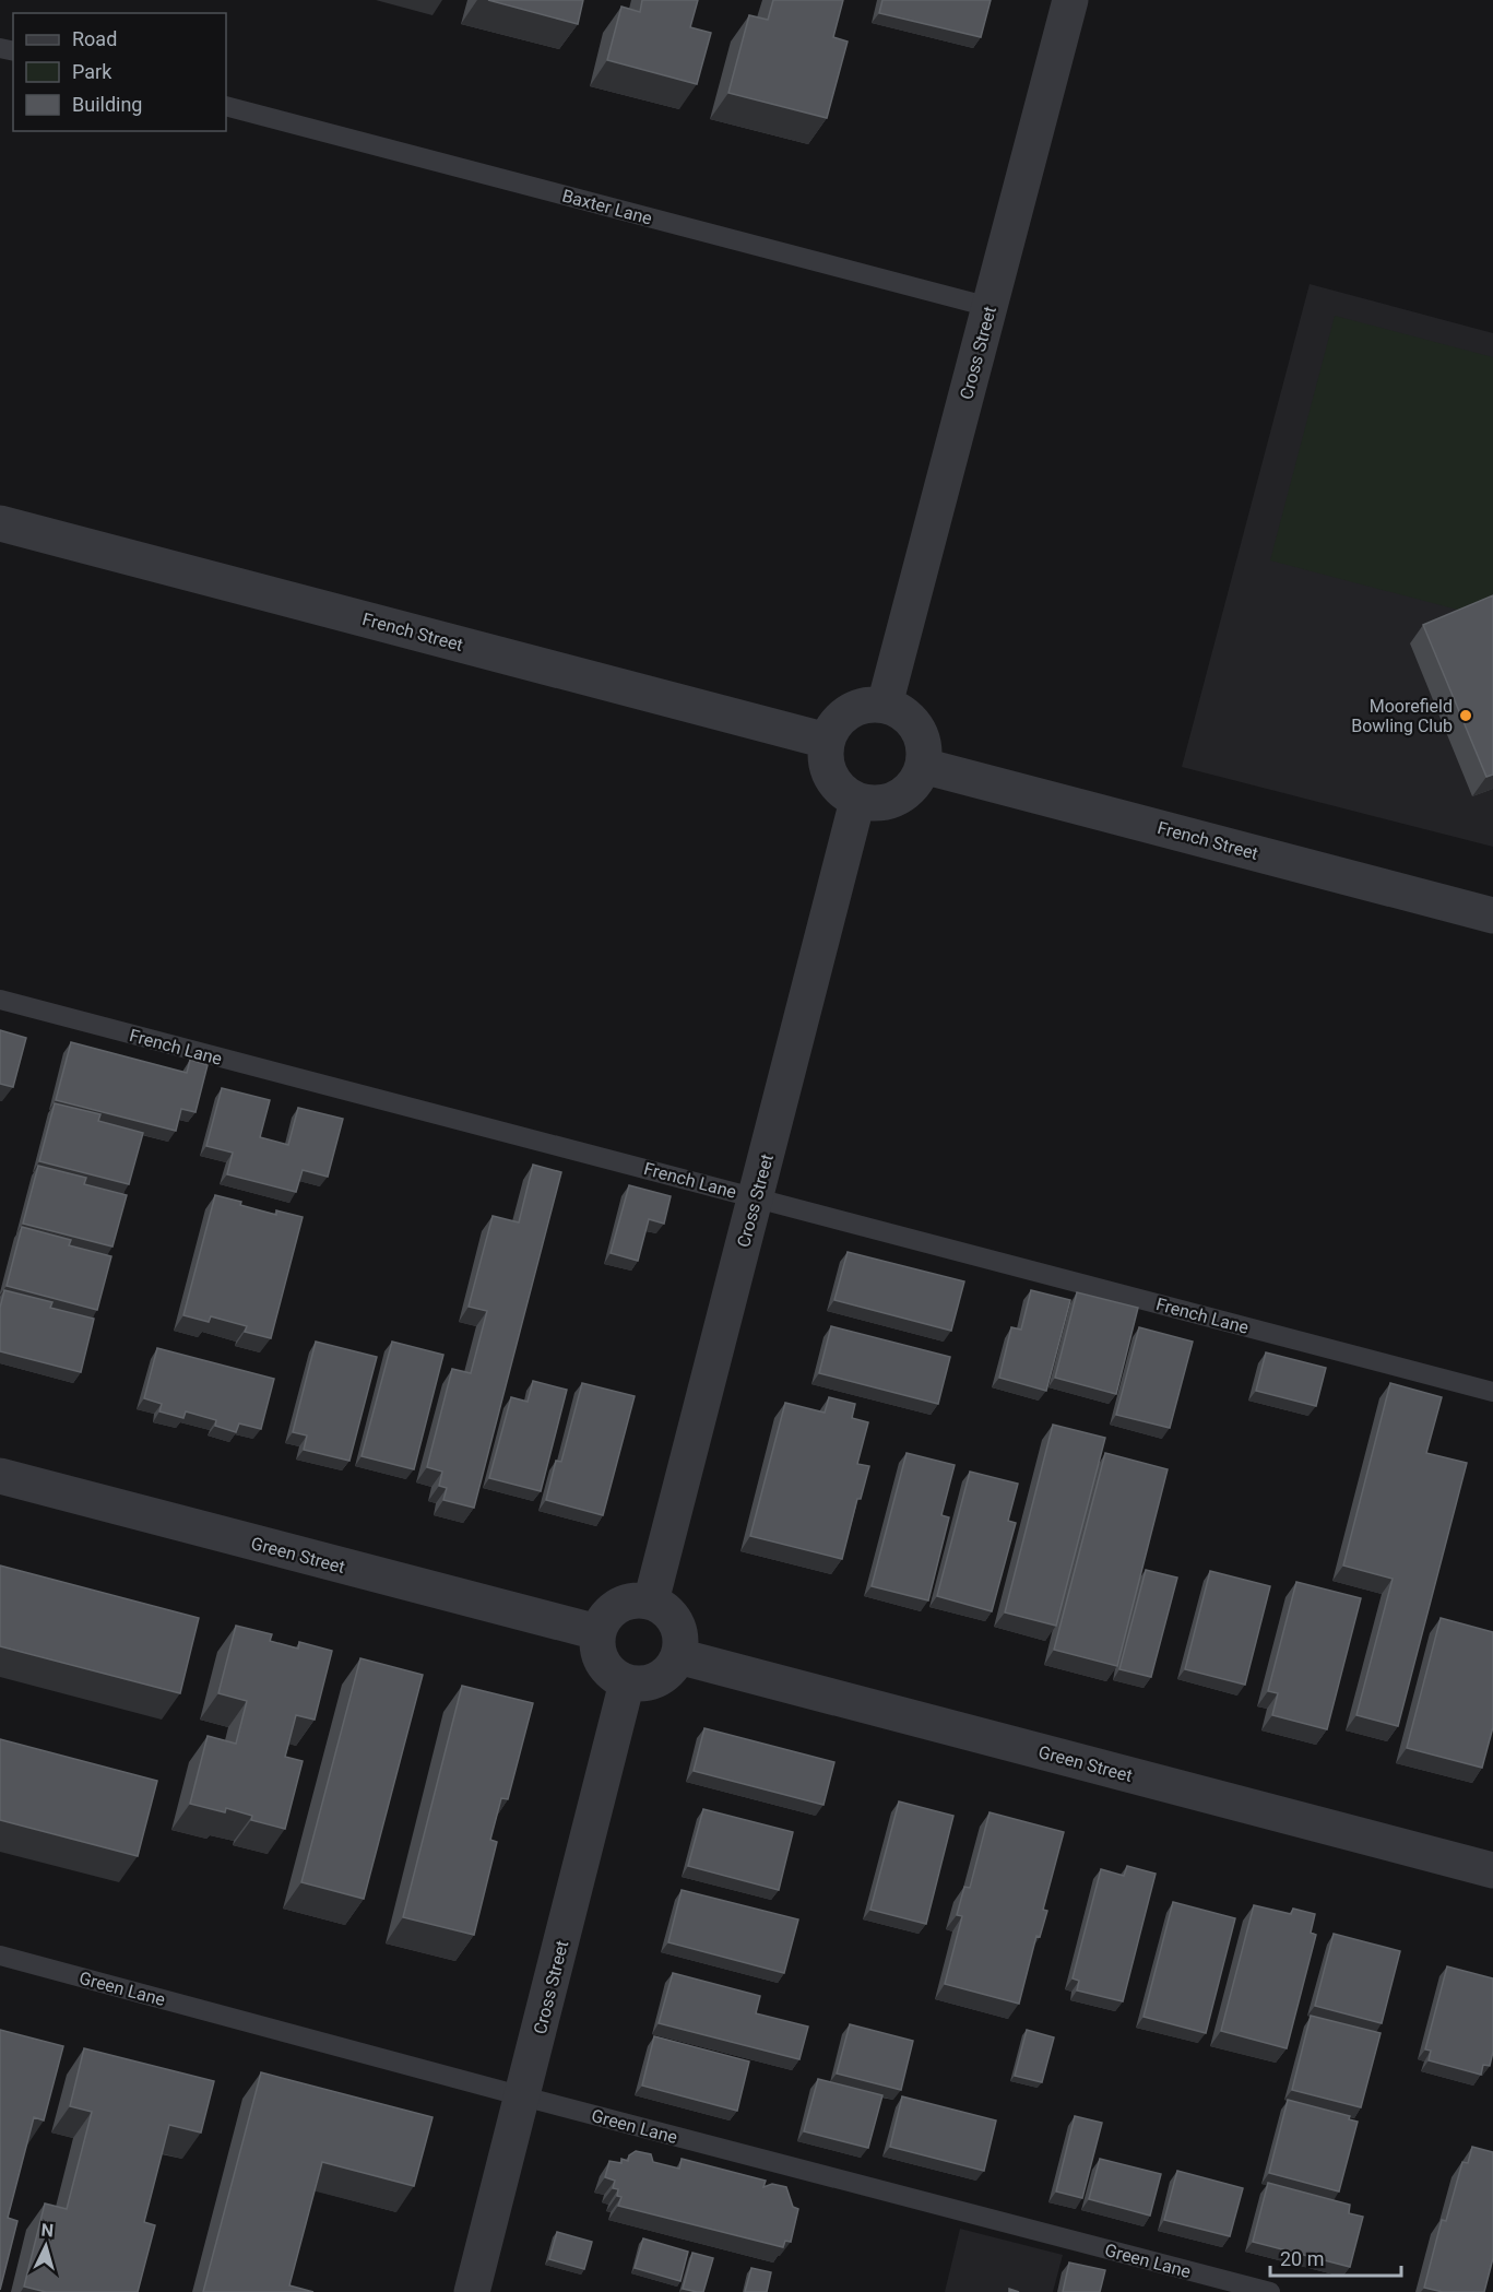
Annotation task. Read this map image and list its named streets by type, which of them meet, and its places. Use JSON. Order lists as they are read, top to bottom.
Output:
{
  "streets": {
    "street": ["Cross Street", "French Street", "Green Street"],
    "lane": ["Baxter Lane", "French Lane", "Green Lane"]
  },
  "crossings": [
    ["Baxter Lane", "Cross Street"],
    ["Cross Street", "French Street"],
    ["Cross Street", "French Lane"],
    ["Cross Street", "Green Street"],
    ["Cross Street", "Green Lane"]
  ],
  "places": ["Moorefield Bowling Club"],
  "legend": ["Road", "Park", "Building"],
  "scale_bar": "20 m",
  "north": "top"
}
